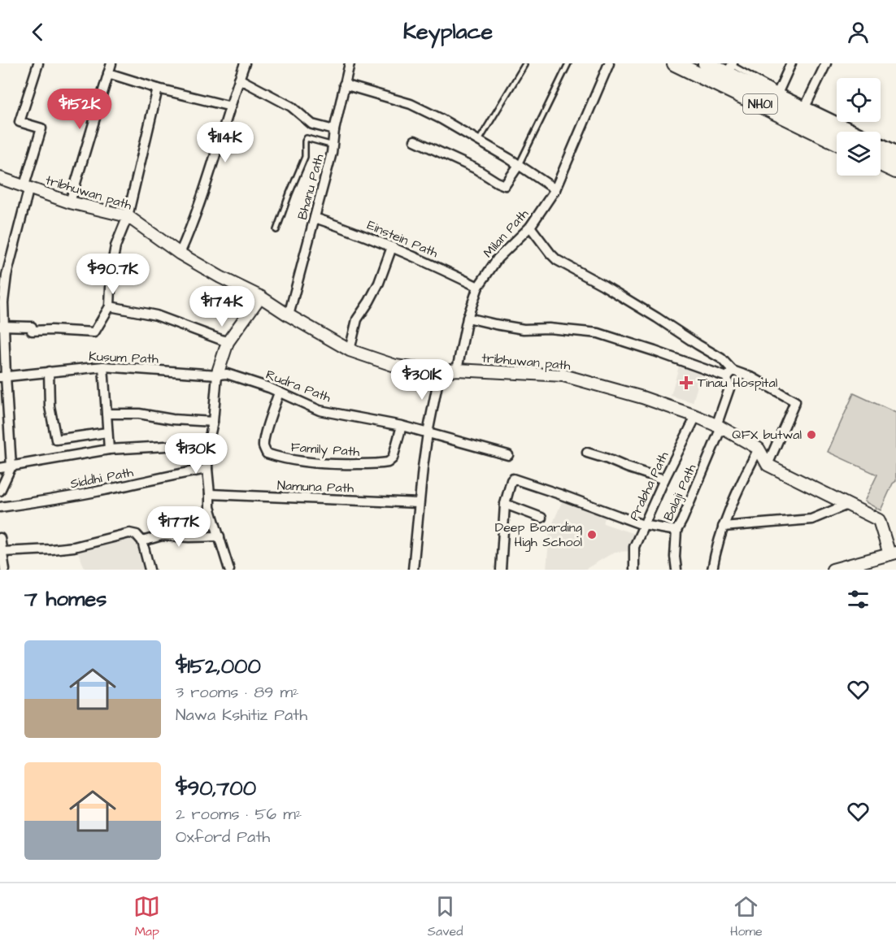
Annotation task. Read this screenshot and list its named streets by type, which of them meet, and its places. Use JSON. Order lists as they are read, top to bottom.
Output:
{
  "streets": {
    "highway": ["NH01"],
    "street": [
      "Bhanu Path",
      "tribhuwan path",
      "Milan Path",
      "Einstein Path",
      "Kusum Path",
      "Rudra Path",
      "Family Path",
      "Siddhi Path",
      "Prabha Path",
      "Namuna Path",
      "Balaji Path"
    ]
  },
  "crossings": [
    ["Bhanu Path", "tribhuwan path"],
    ["Bhanu Path", "Einstein Path"],
    ["tribhuwan path", "Milan Path"],
    ["tribhuwan path", "Prabha Path"],
    ["tribhuwan path", "Balaji Path"],
    ["Milan Path", "Einstein Path"],
    ["Kusum Path", "Rudra Path"],
    ["Rudra Path", "Family Path"]
  ],
  "places": {
    "health": ["Tinau Hospital"],
    "other": ["QFX butwal", "Deep Boarding High School"]
  },
  "page": {
    "header": "Keyplace",
    "price": [
      "$152K",
      "$114K",
      "$90.7K",
      "$174K",
      "$301K",
      "$130K",
      "$177K"
    ],
    "heading": "7 homes",
    "list": [
      {
        "name": "$152,000",
        "note": "3 rooms · 89 m² · Nawa Kshitiz Path"
      },
      {
        "name": "$90,700",
        "note": "2 rooms · 56 m² · Oxford Path"
      }
    ],
    "tabs": ["Map", "Saved", "Home"]
  }
}
